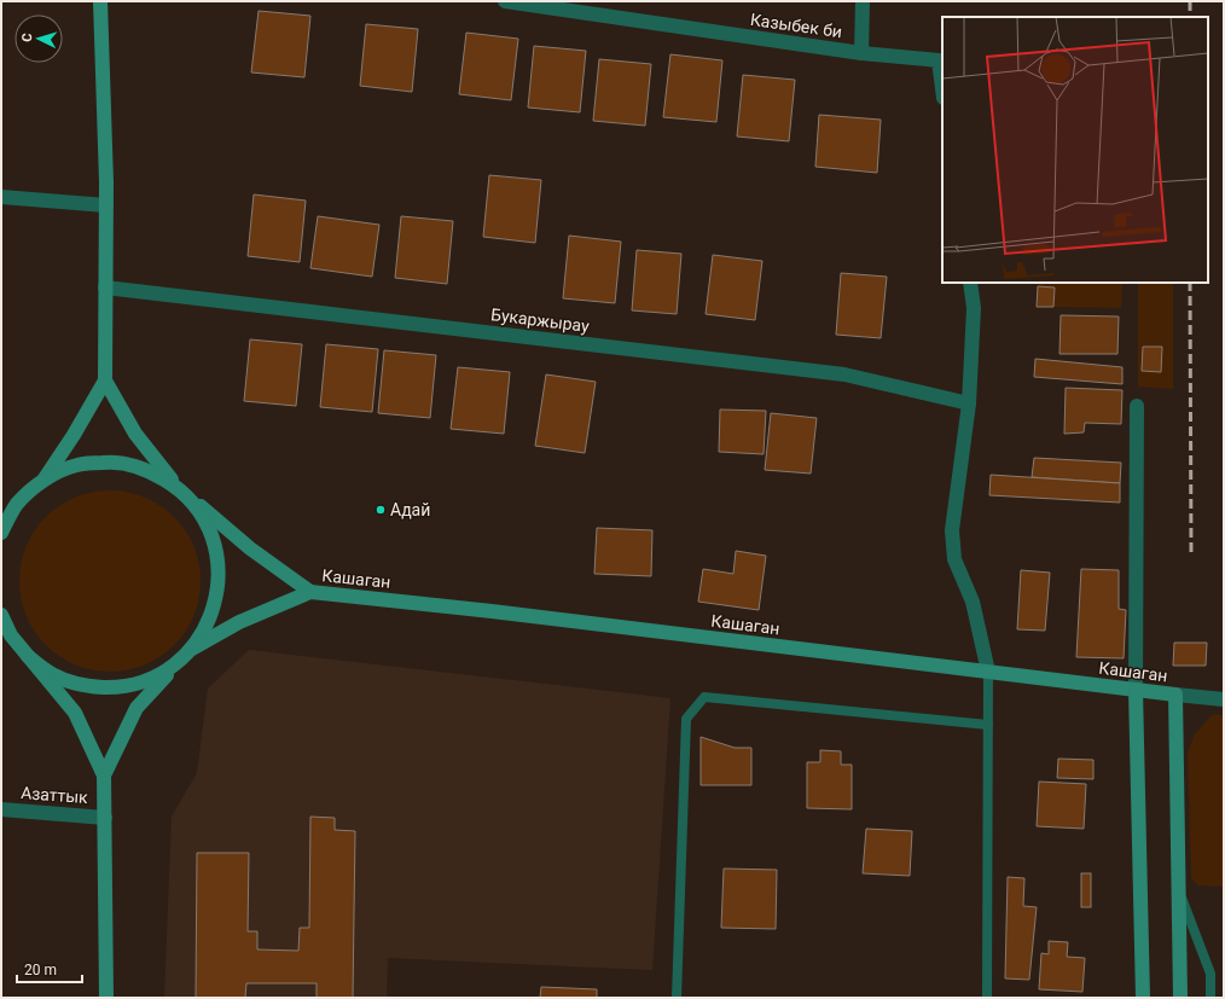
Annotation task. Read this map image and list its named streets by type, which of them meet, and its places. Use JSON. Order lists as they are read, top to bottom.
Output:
{
  "streets": {
    "street": [
      "Казыбек би",
      "Букаржырау",
      "Кашаган",
      "Азаттык"
    ]
  },
  "places": ["Адай"],
  "scale_bar": "20 m",
  "north": "left"
}
